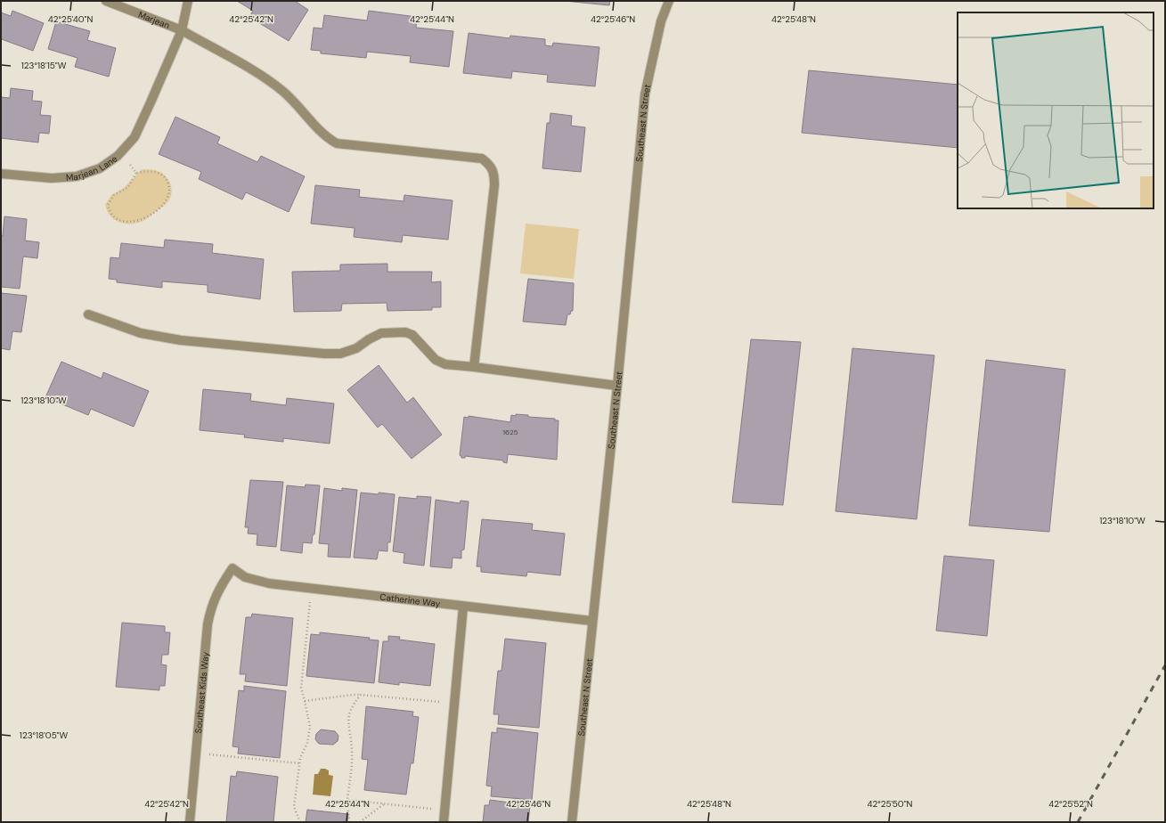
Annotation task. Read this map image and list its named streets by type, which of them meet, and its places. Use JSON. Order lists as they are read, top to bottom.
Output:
{
  "streets": {
    "street": [
      "Marjean",
      "Southeast N Street",
      "Marjean Lane",
      "Catherine Way",
      "Southeast Kids Way"
    ]
  },
  "crossings": [
    ["Marjean", "Marjean Lane"],
    ["Southeast N Street", "Catherine Way"],
    ["Catherine Way", "Southeast Kids Way"]
  ],
  "house_numbers": ["1625"],
  "coordinates": [
    "42°25'40\"N",
    "42°25'42\"N",
    "42°25'44\"N",
    "42°25'46\"N",
    "42°25'48\"N",
    "123°18'15\"W",
    "123°18'10\"W",
    "123°18'05\"W",
    "42°25'50\"N",
    "42°25'52\"N"
  ]
}
